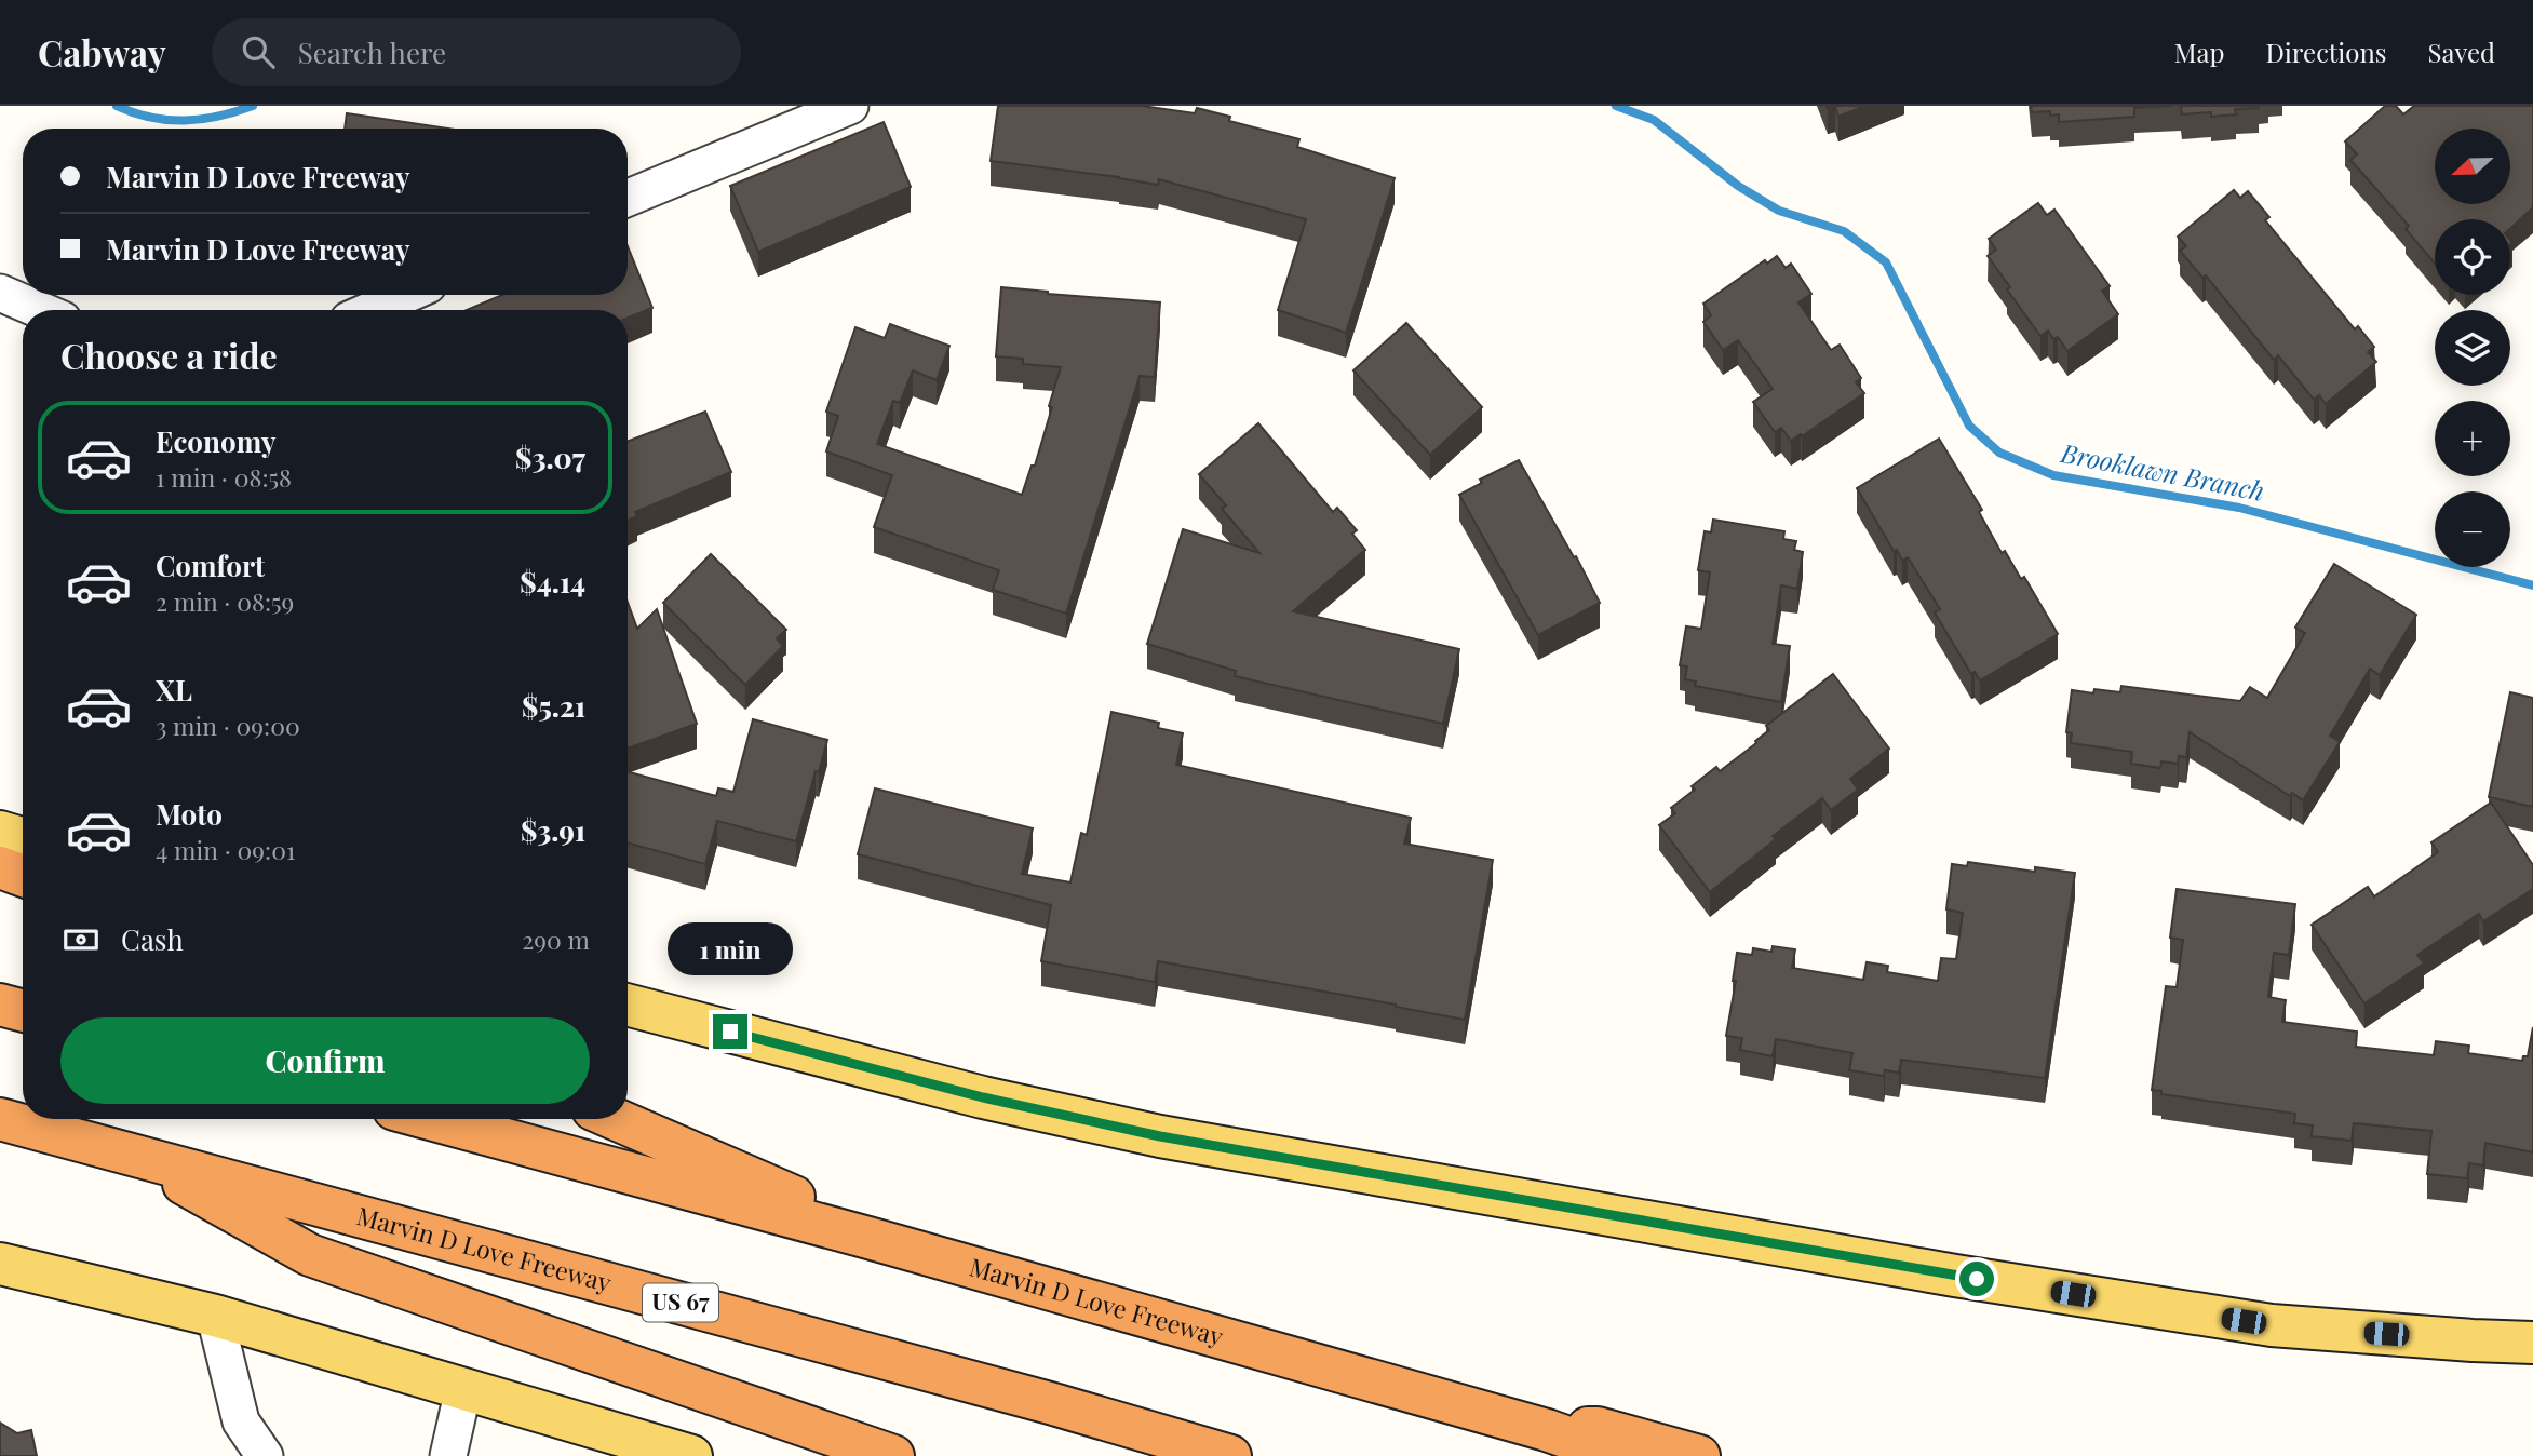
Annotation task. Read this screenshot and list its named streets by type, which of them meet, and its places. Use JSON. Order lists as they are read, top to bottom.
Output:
{
  "streets": {
    "highway": ["Marvin D Love Freeway", "US 67"]
  },
  "water": ["Brooklawn Branch"],
  "north": "left",
  "page": {
    "header": "Cabway",
    "search": "Search here",
    "nav": ["Map", "Directions", "Saved"],
    "map_buttons": ["+", "−"],
    "banner": ["Marvin D Love Freeway", "Marvin D Love Freeway"],
    "heading": "Choose a ride",
    "list": [
      {
        "name": "Economy",
        "note": "1 min · 08:58",
        "value": "$3.07"
      },
      {
        "name": "Comfort",
        "note": "2 min · 08:59",
        "value": "$4.14"
      },
      {
        "name": "XL",
        "note": "3 min · 09:00",
        "value": "$5.21"
      },
      {
        "name": "Moto",
        "note": "4 min · 09:01",
        "value": "$3.91"
      }
    ],
    "pay": ["Cash", "290 m"],
    "bubble": "1 min",
    "buttons": "Confirm"
  }
}
